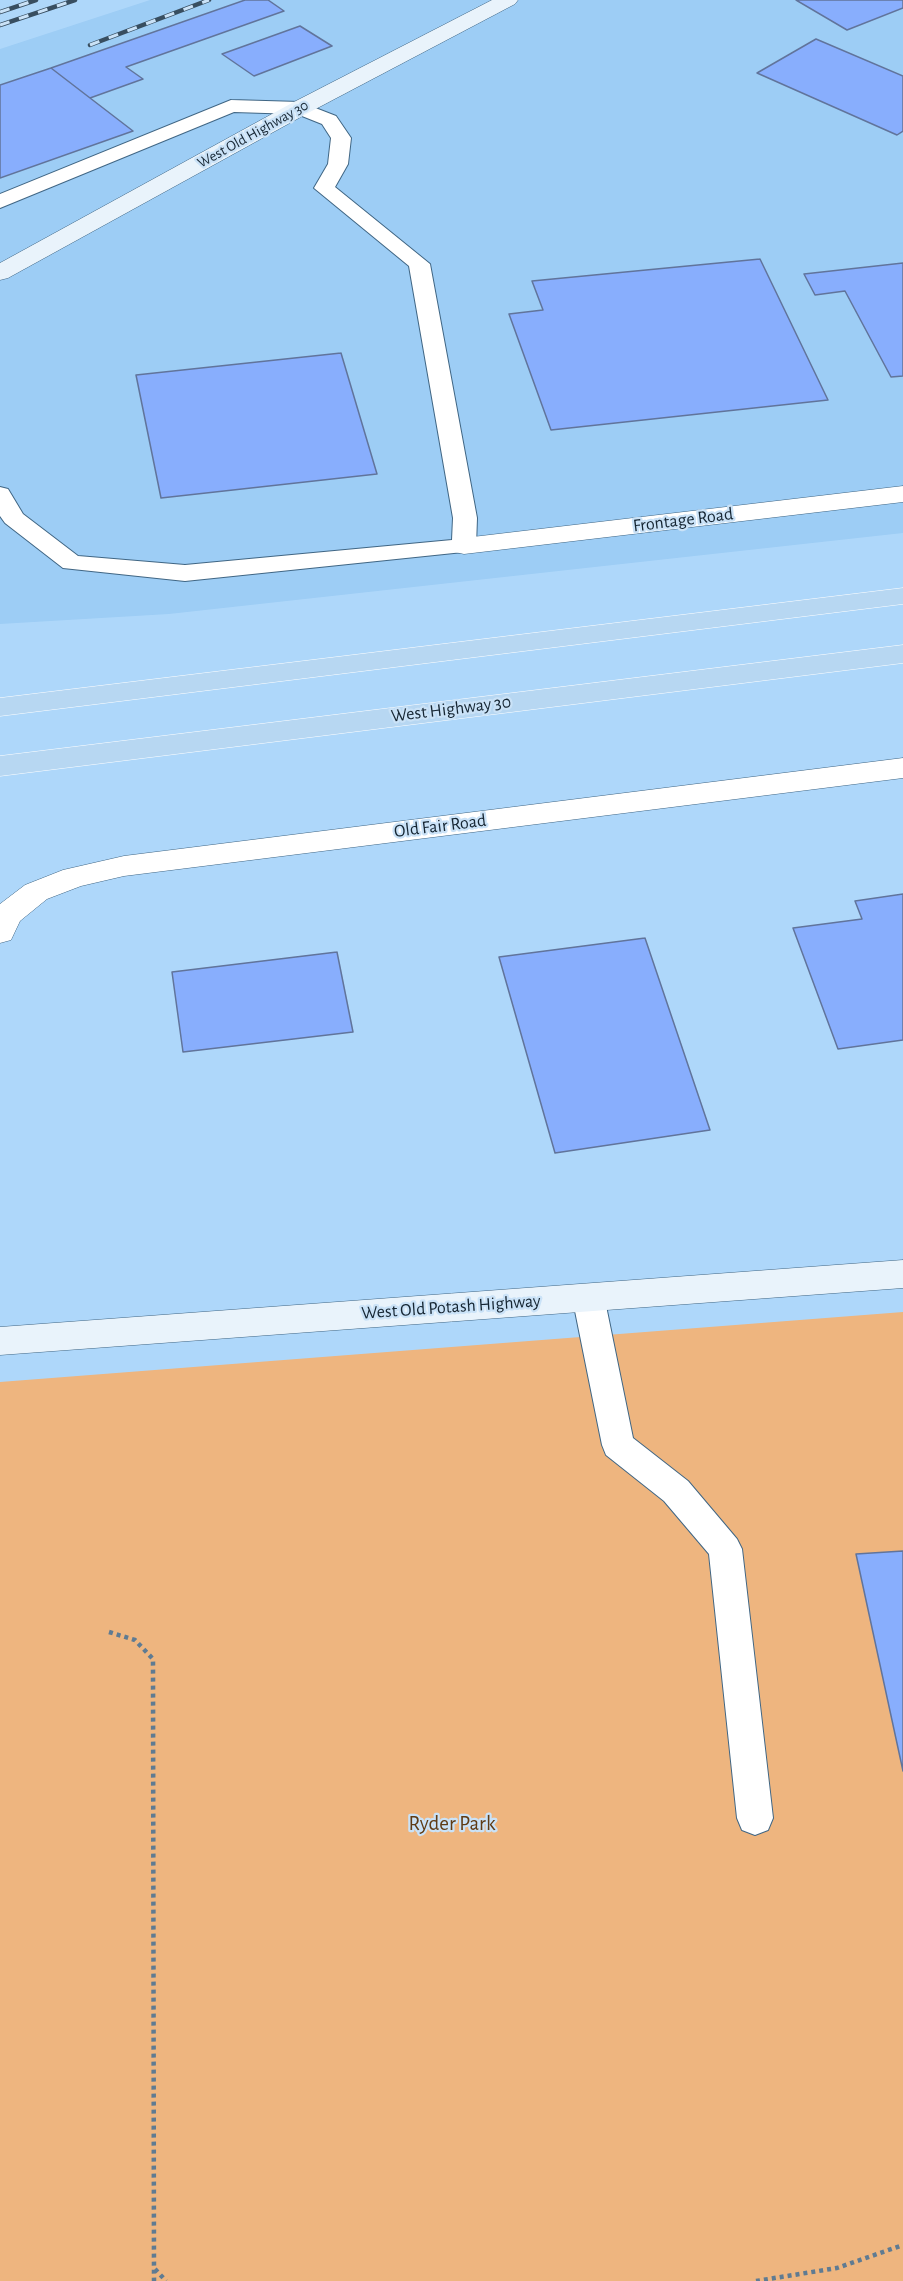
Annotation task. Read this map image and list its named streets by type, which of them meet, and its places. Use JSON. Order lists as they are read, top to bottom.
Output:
{
  "streets": {
    "highway": ["West Highway 30"],
    "street": [
      "West Old Highway 30",
      "Frontage Road",
      "Old Fair Road",
      "West Old Potash Highway"
    ]
  },
  "parks": ["Ryder Park"]
}
